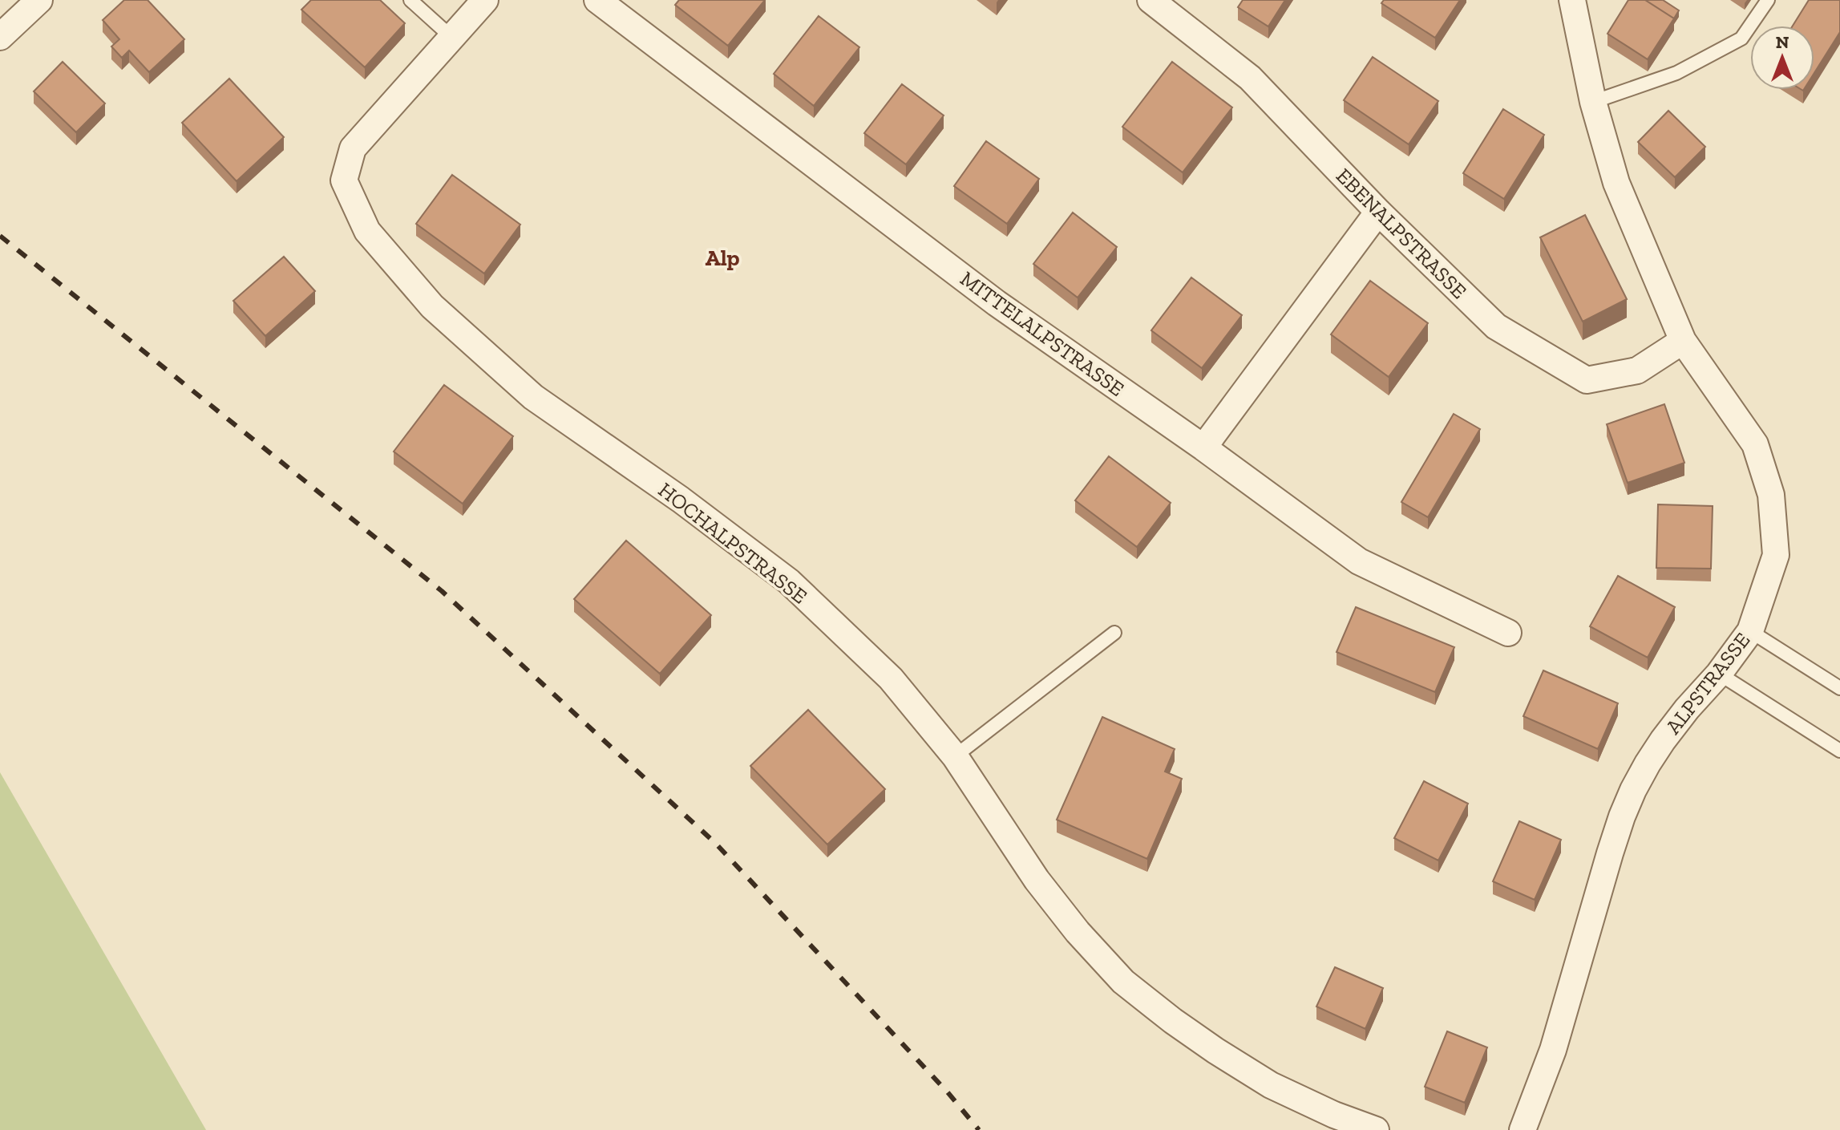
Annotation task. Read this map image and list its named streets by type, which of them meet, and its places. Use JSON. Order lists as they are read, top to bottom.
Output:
{
  "streets": {
    "street": [
      "EBENALPSTRASSE",
      "MITTELALPSTRASSE",
      "HOCHALPSTRASSE",
      "ALPSTRASSE"
    ]
  },
  "crossings": [
    ["EBENALPSTRASSE", "ALPSTRASSE"]
  ],
  "districts": ["Alp"],
  "north": "top"
}
